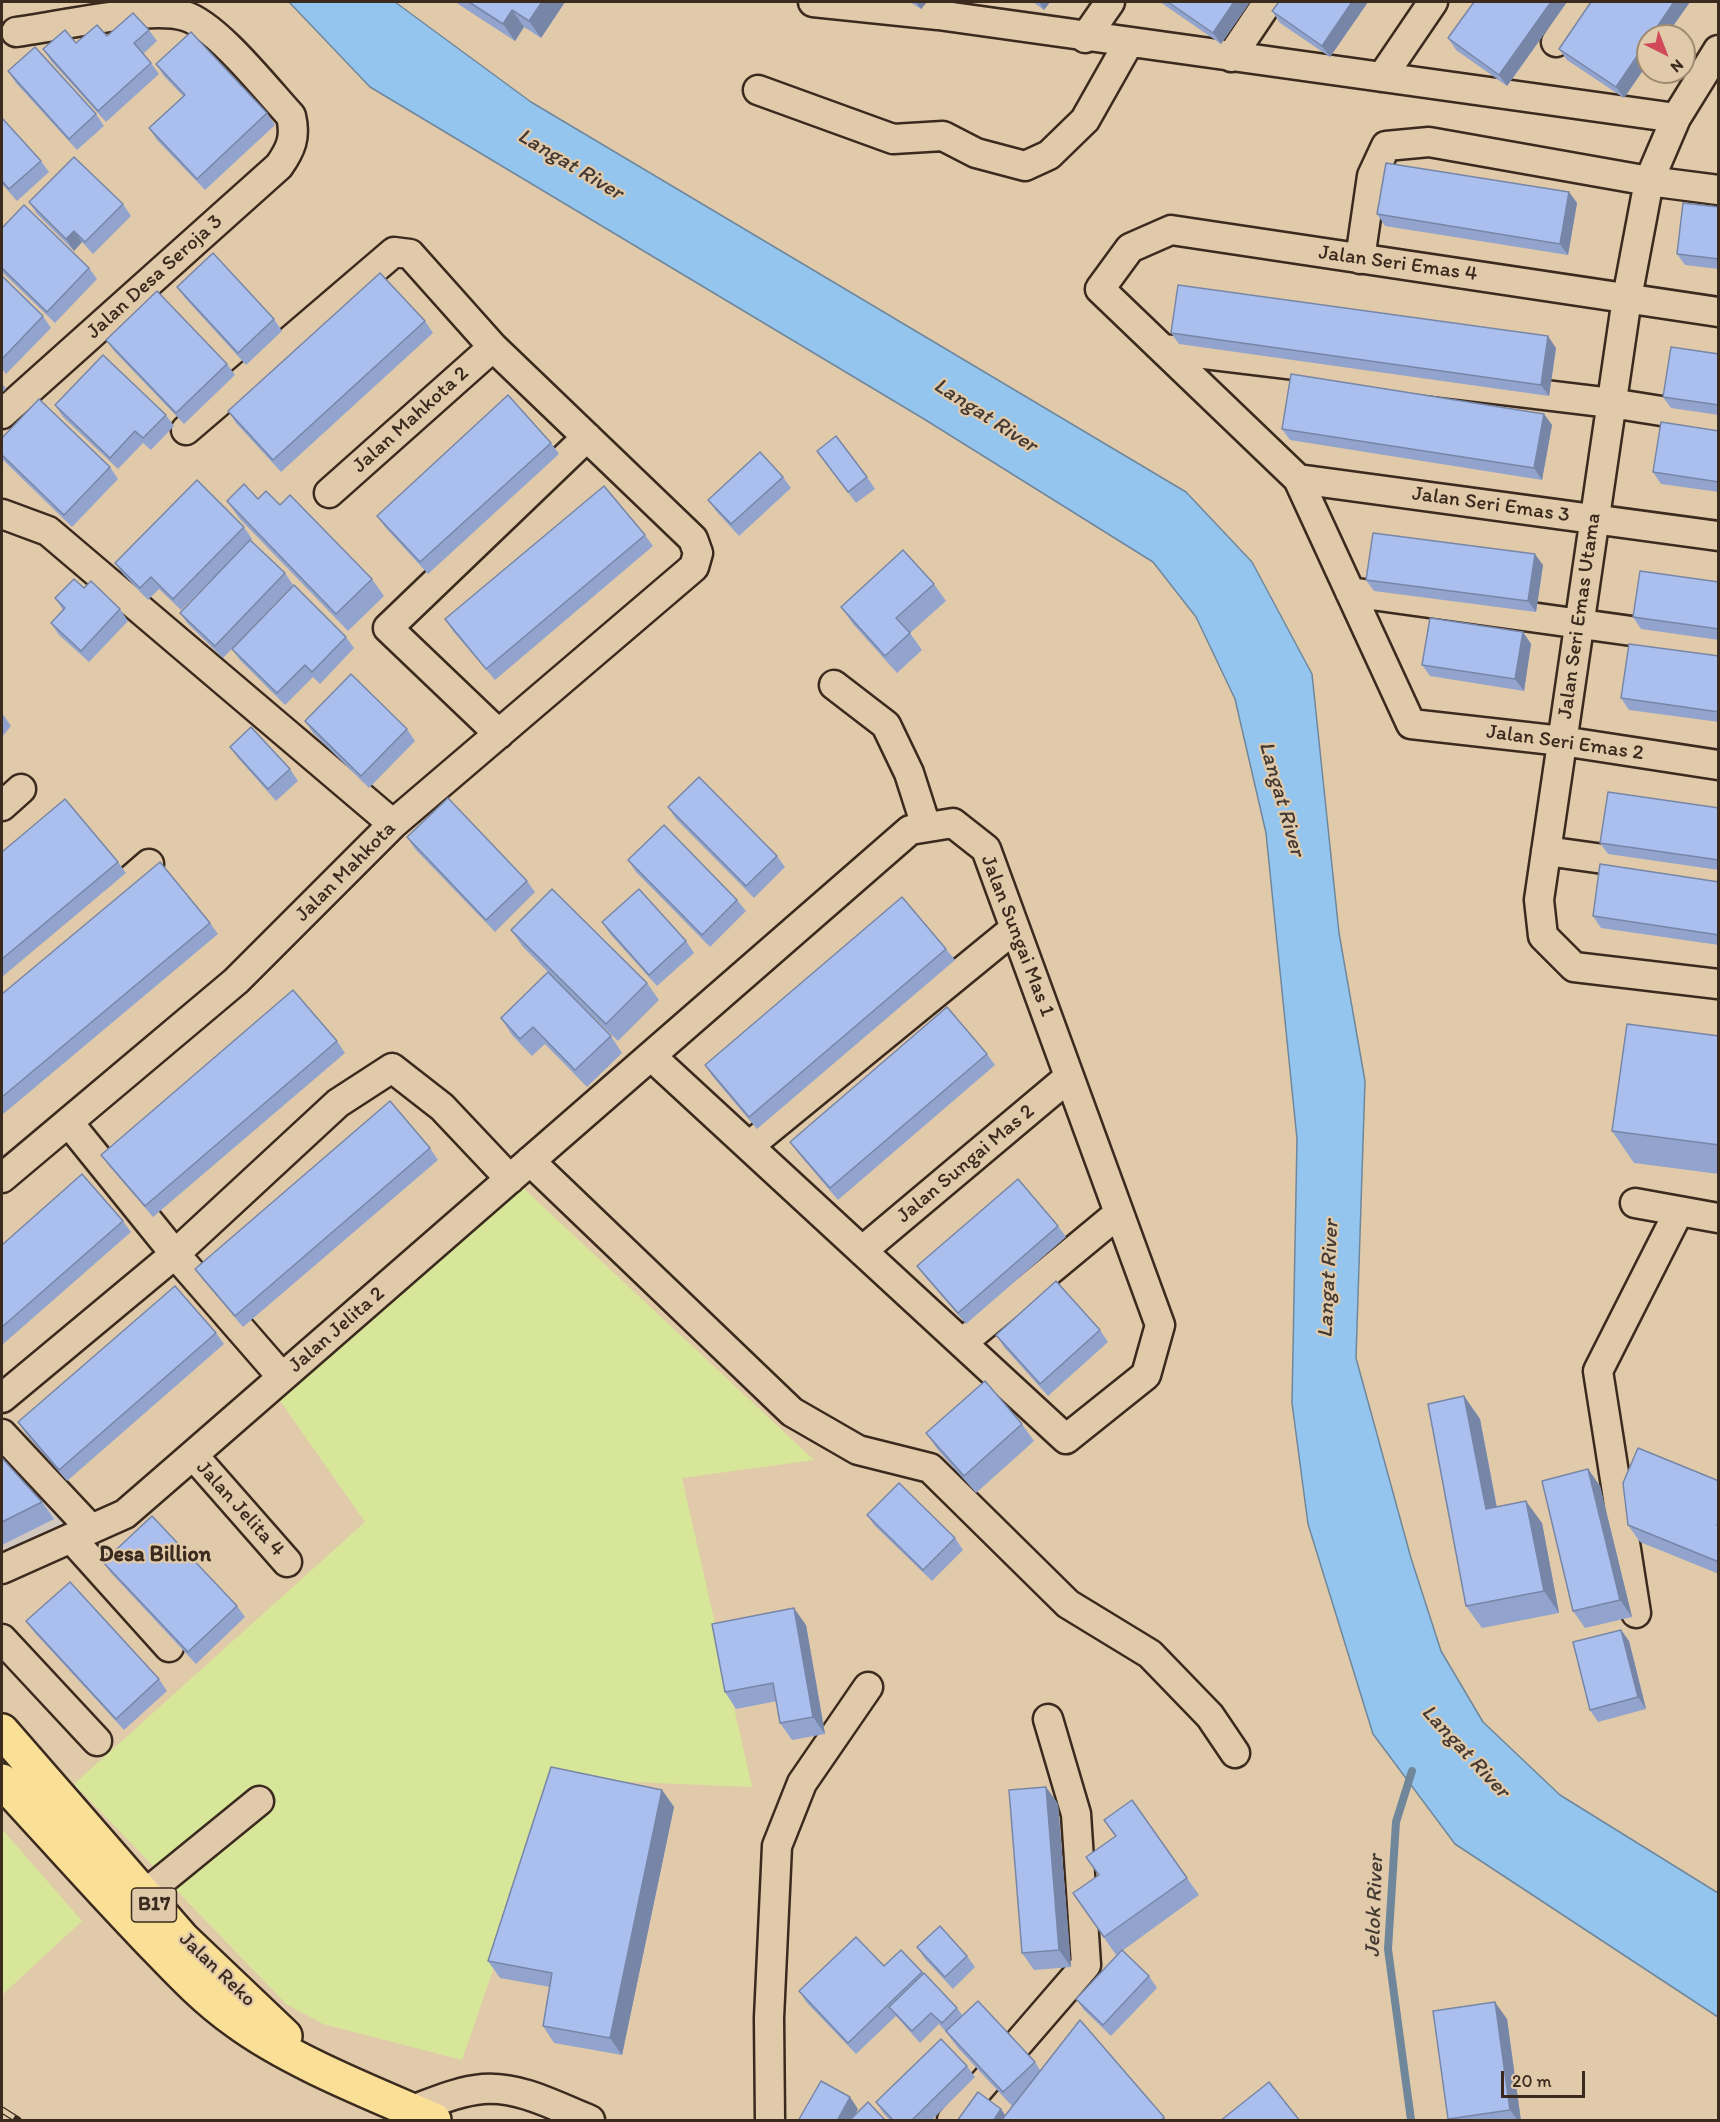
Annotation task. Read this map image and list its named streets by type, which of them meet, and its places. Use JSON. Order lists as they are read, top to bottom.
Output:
{
  "streets": {
    "main road": ["B17", "Jalan Reko"],
    "street": [
      "Jalan Seri Emas 4",
      "Jalan Desa Seroja 3",
      "Jalan Mahkota 2",
      "Jalan Seri Emas 3",
      "Jalan Seri Emas Utama",
      "Jalan Seri Emas 2",
      "Jalan Mahkota",
      "Jalan Sungai Mas 1",
      "Jalan Sungai Mas 2",
      "Jalan Jelita 2",
      "Jalan Jelita 4"
    ]
  },
  "crossings": [
    ["Jalan Seri Emas 4", "Jalan Seri Emas Utama"],
    ["Jalan Seri Emas 3", "Jalan Seri Emas Utama"],
    ["Jalan Seri Emas Utama", "Jalan Seri Emas 2"],
    ["Jalan Sungai Mas 1", "Jalan Sungai Mas 2"],
    ["Jalan Sungai Mas 1", "Jalan Jelita 2"],
    ["Jalan Jelita 2", "Jalan Jelita 4"]
  ],
  "districts": ["Desa Billion"],
  "water": ["Langat River", "Jelok River"],
  "scale_bar": "20 m",
  "north": "bottom right"
}
